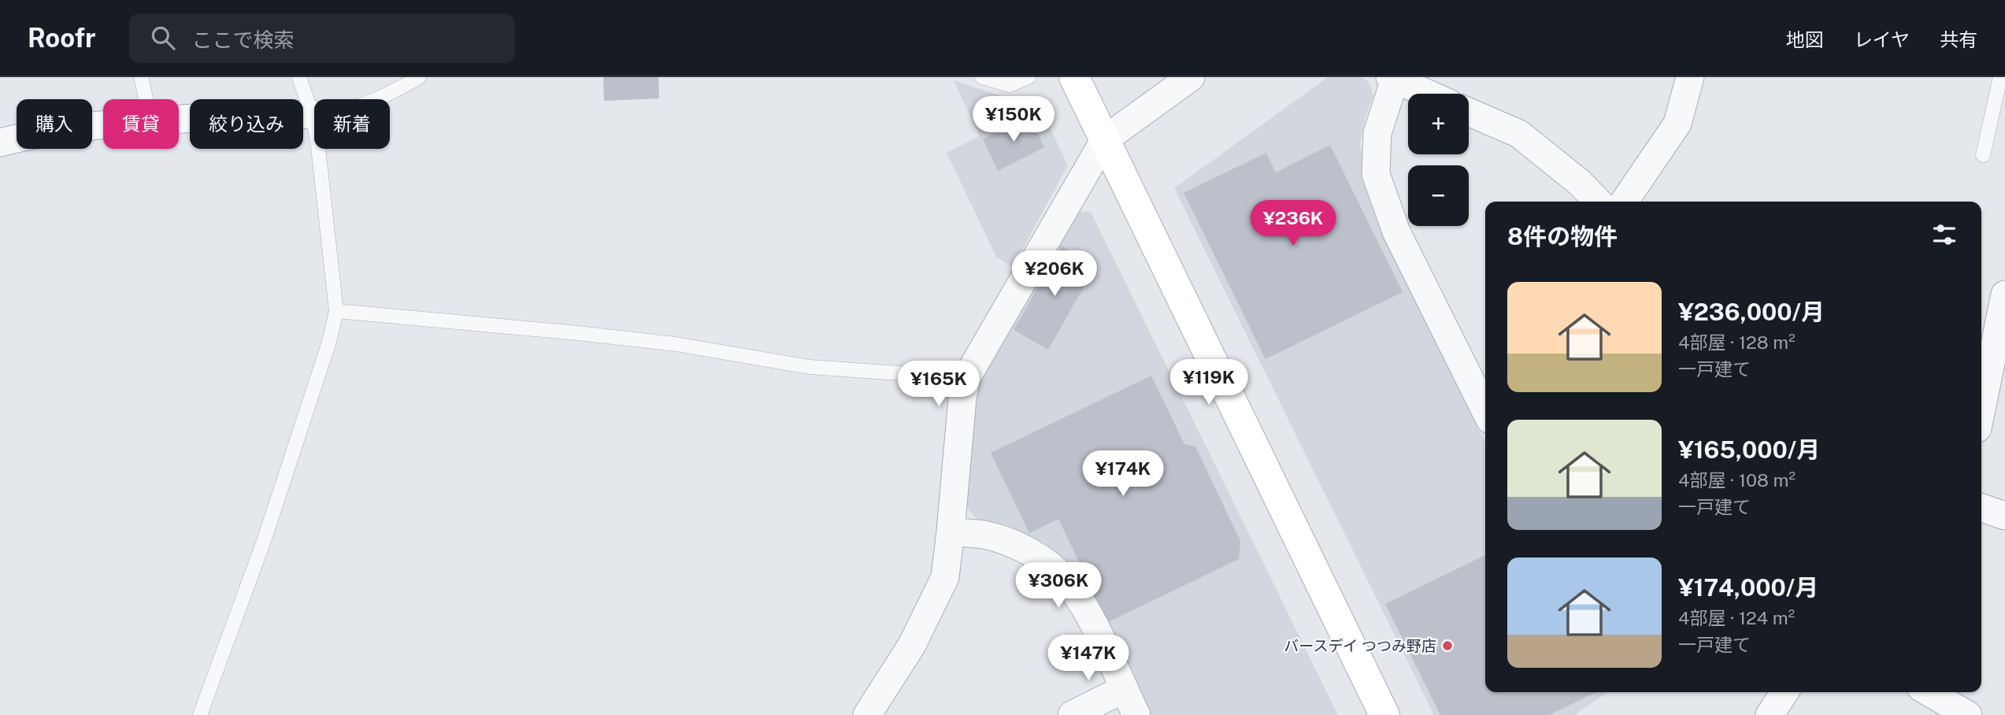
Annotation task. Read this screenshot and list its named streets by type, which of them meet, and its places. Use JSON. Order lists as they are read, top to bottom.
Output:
{
  "places": ["バースデイ つつみ野店"],
  "page": {
    "header": "Roofr",
    "search": "ここで検索",
    "nav": ["地図", "レイヤ", "共有"],
    "map_buttons": ["+", "−"],
    "price": [
      "¥150K",
      "¥236K",
      "¥206K",
      "¥119K",
      "¥165K",
      "¥174K",
      "¥306K",
      "¥147K"
    ],
    "chip": [
      "購入",
      "賃貸",
      "絞り込み",
      "新着"
    ],
    "heading": "8件の物件",
    "list": [
      {
        "name": "¥236,000/月",
        "note": "4部屋 · 128 m² · 一戸建て"
      },
      {
        "name": "¥165,000/月",
        "note": "4部屋 · 108 m² · 一戸建て"
      },
      {
        "name": "¥174,000/月",
        "note": "4部屋 · 124 m² · 一戸建て"
      }
    ]
  }
}
